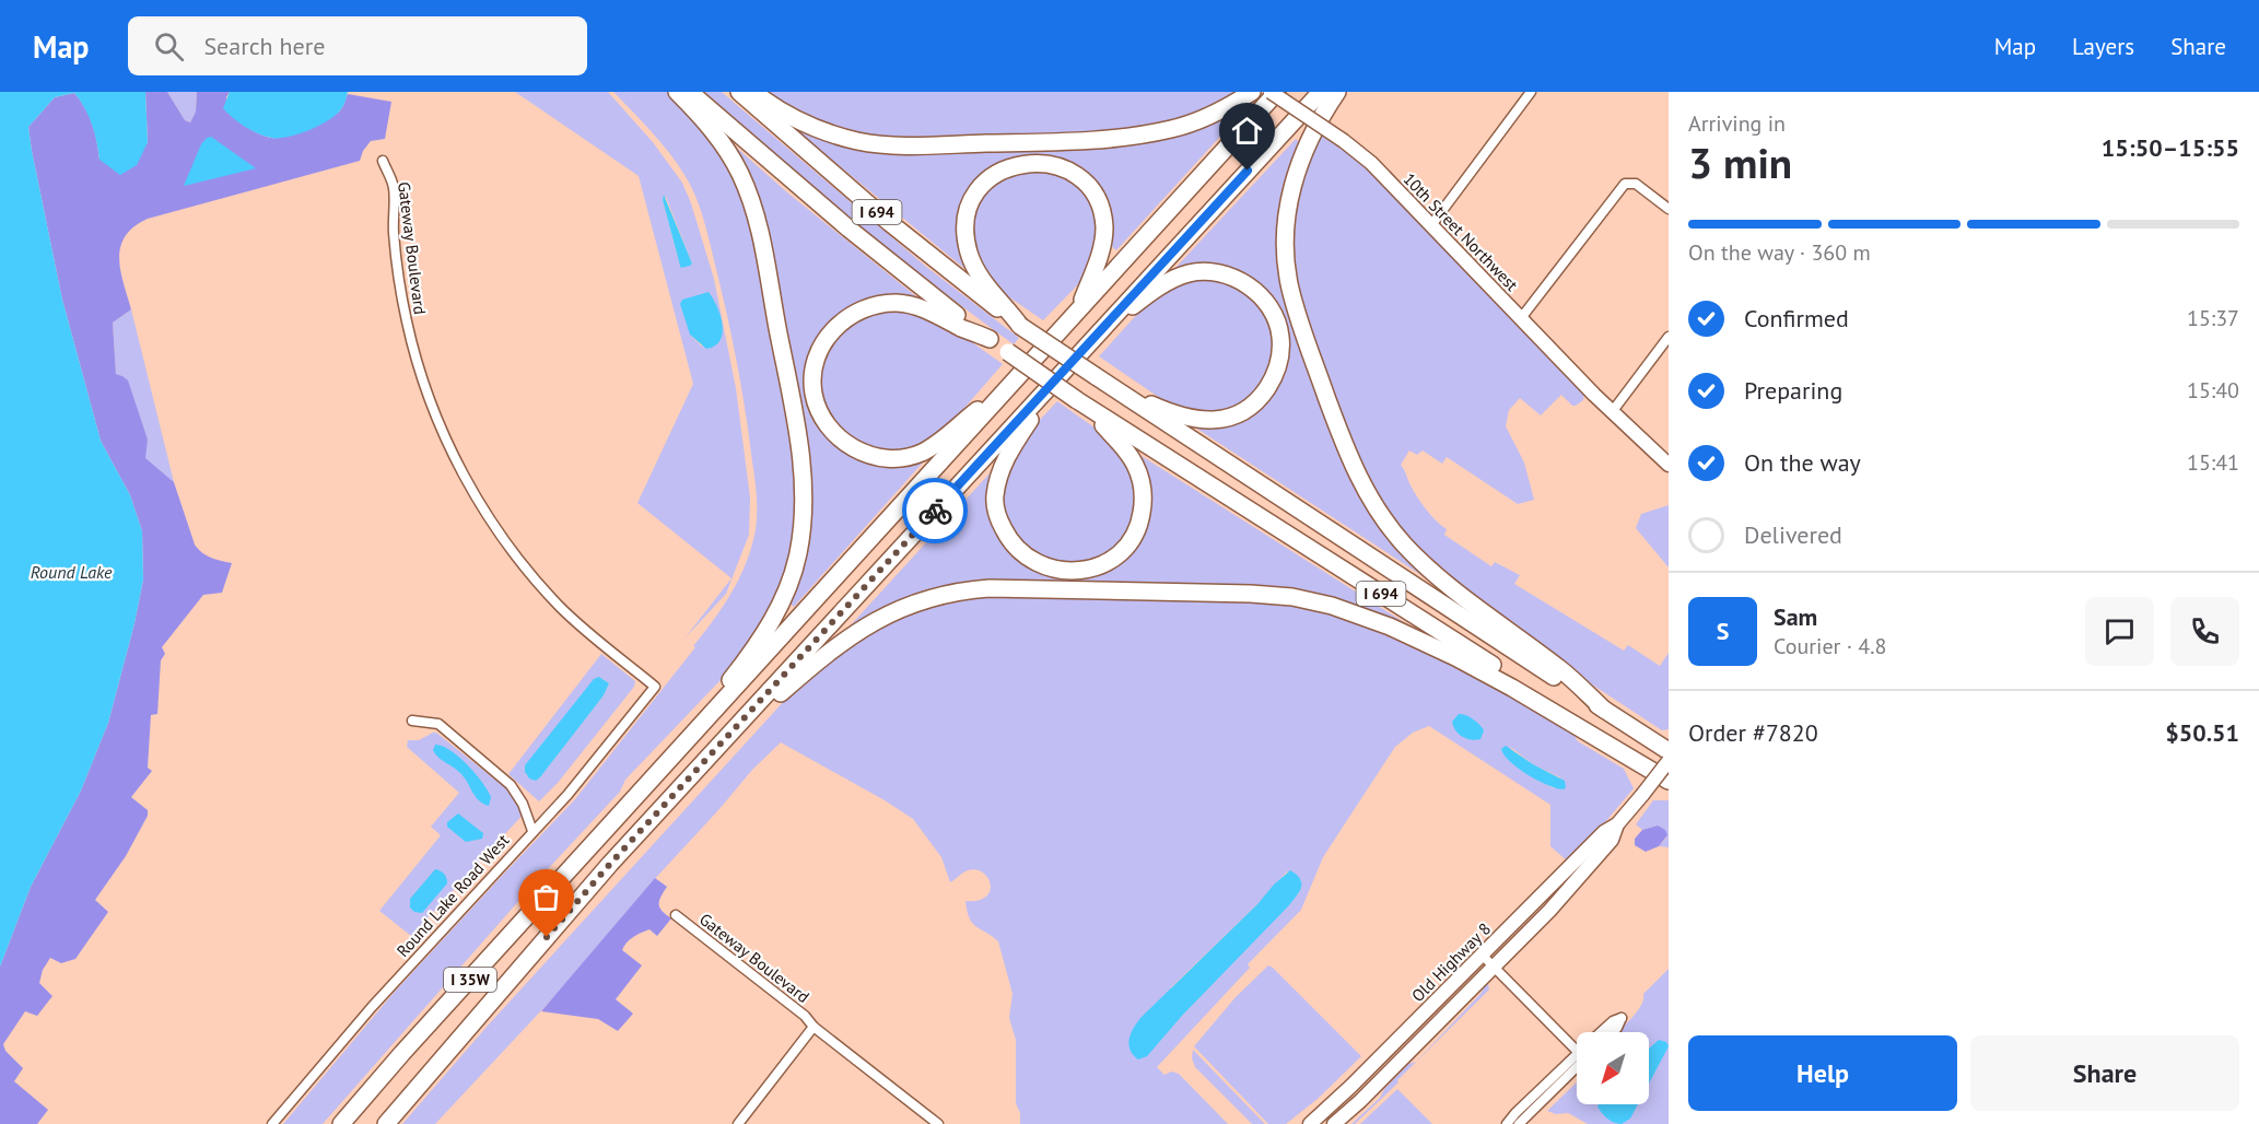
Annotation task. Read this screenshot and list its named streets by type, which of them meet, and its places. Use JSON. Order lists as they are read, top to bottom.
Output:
{
  "streets": {
    "highway": ["I 694", "I 35W"],
    "street": [
      "10th Street Northwest",
      "Gateway Boulevard",
      "Round Lake Road West",
      "Old Highway 8"
    ]
  },
  "crossings": [
    ["Gateway Boulevard", "Round Lake Road West"]
  ],
  "water": ["Round Lake"],
  "north": "bottom left",
  "page": {
    "header": "Map",
    "search": "Search here",
    "nav": ["Map", "Layers", "Share"],
    "heading": ["3 min", "Arriving in", "15:50–15:55"],
    "panel": [
      "Sam",
      "Courier · 4.8",
      "Order #7820",
      "$50.51"
    ],
    "bar": "On the way · 360 m",
    "list": [
      ["Confirmed", "15:37"],
      ["Preparing", "15:40"],
      ["On the way", "15:41"],
      "Delivered"
    ],
    "round": "S",
    "buttons": ["Help", "Share"]
  }
}
